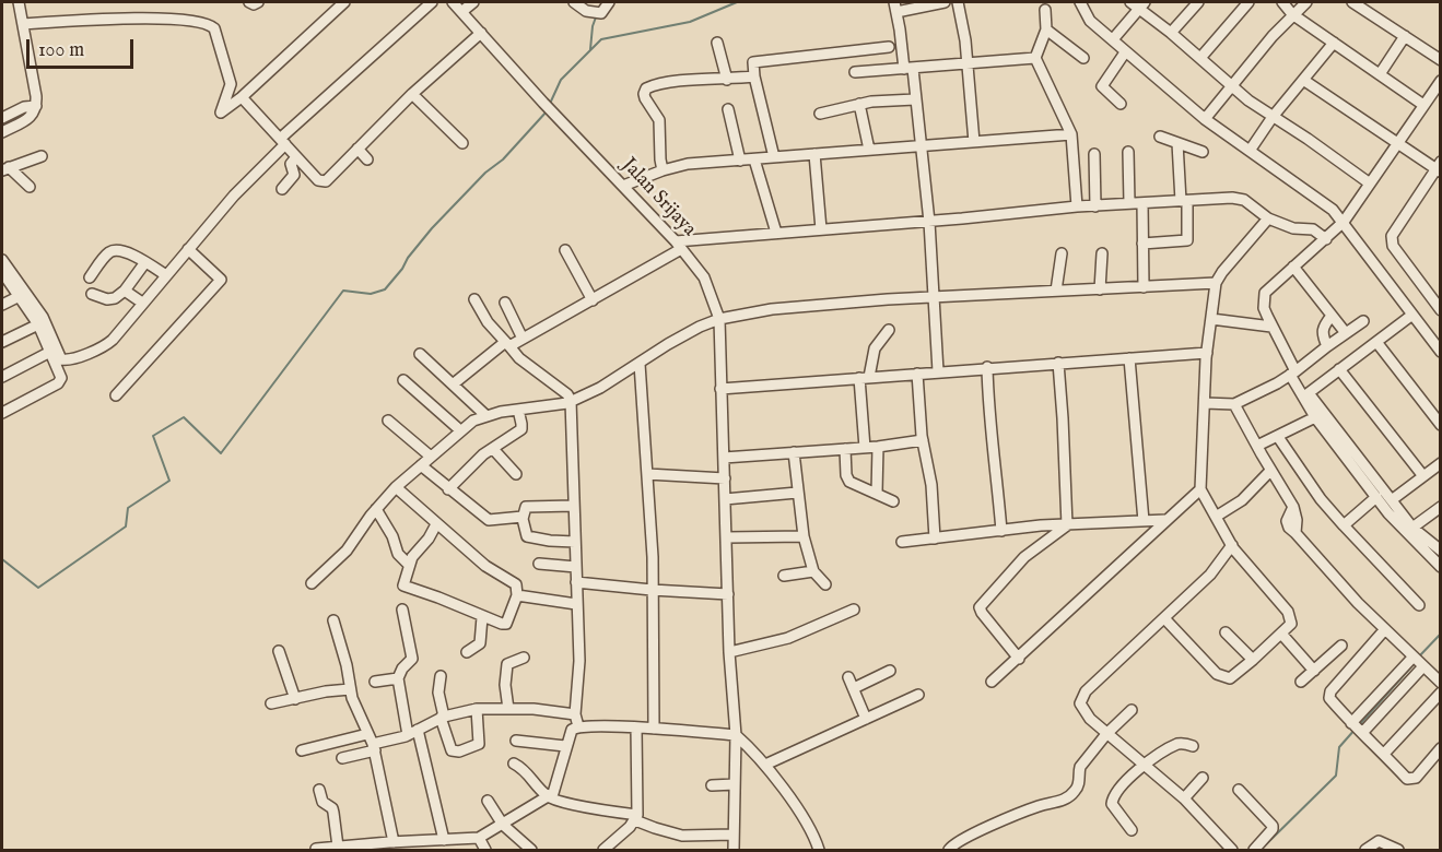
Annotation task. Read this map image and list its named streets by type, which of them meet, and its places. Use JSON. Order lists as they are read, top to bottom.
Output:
{
  "streets": {
    "street": ["Jalan Srijaya"]
  },
  "scale_bar": "100 m"
}
